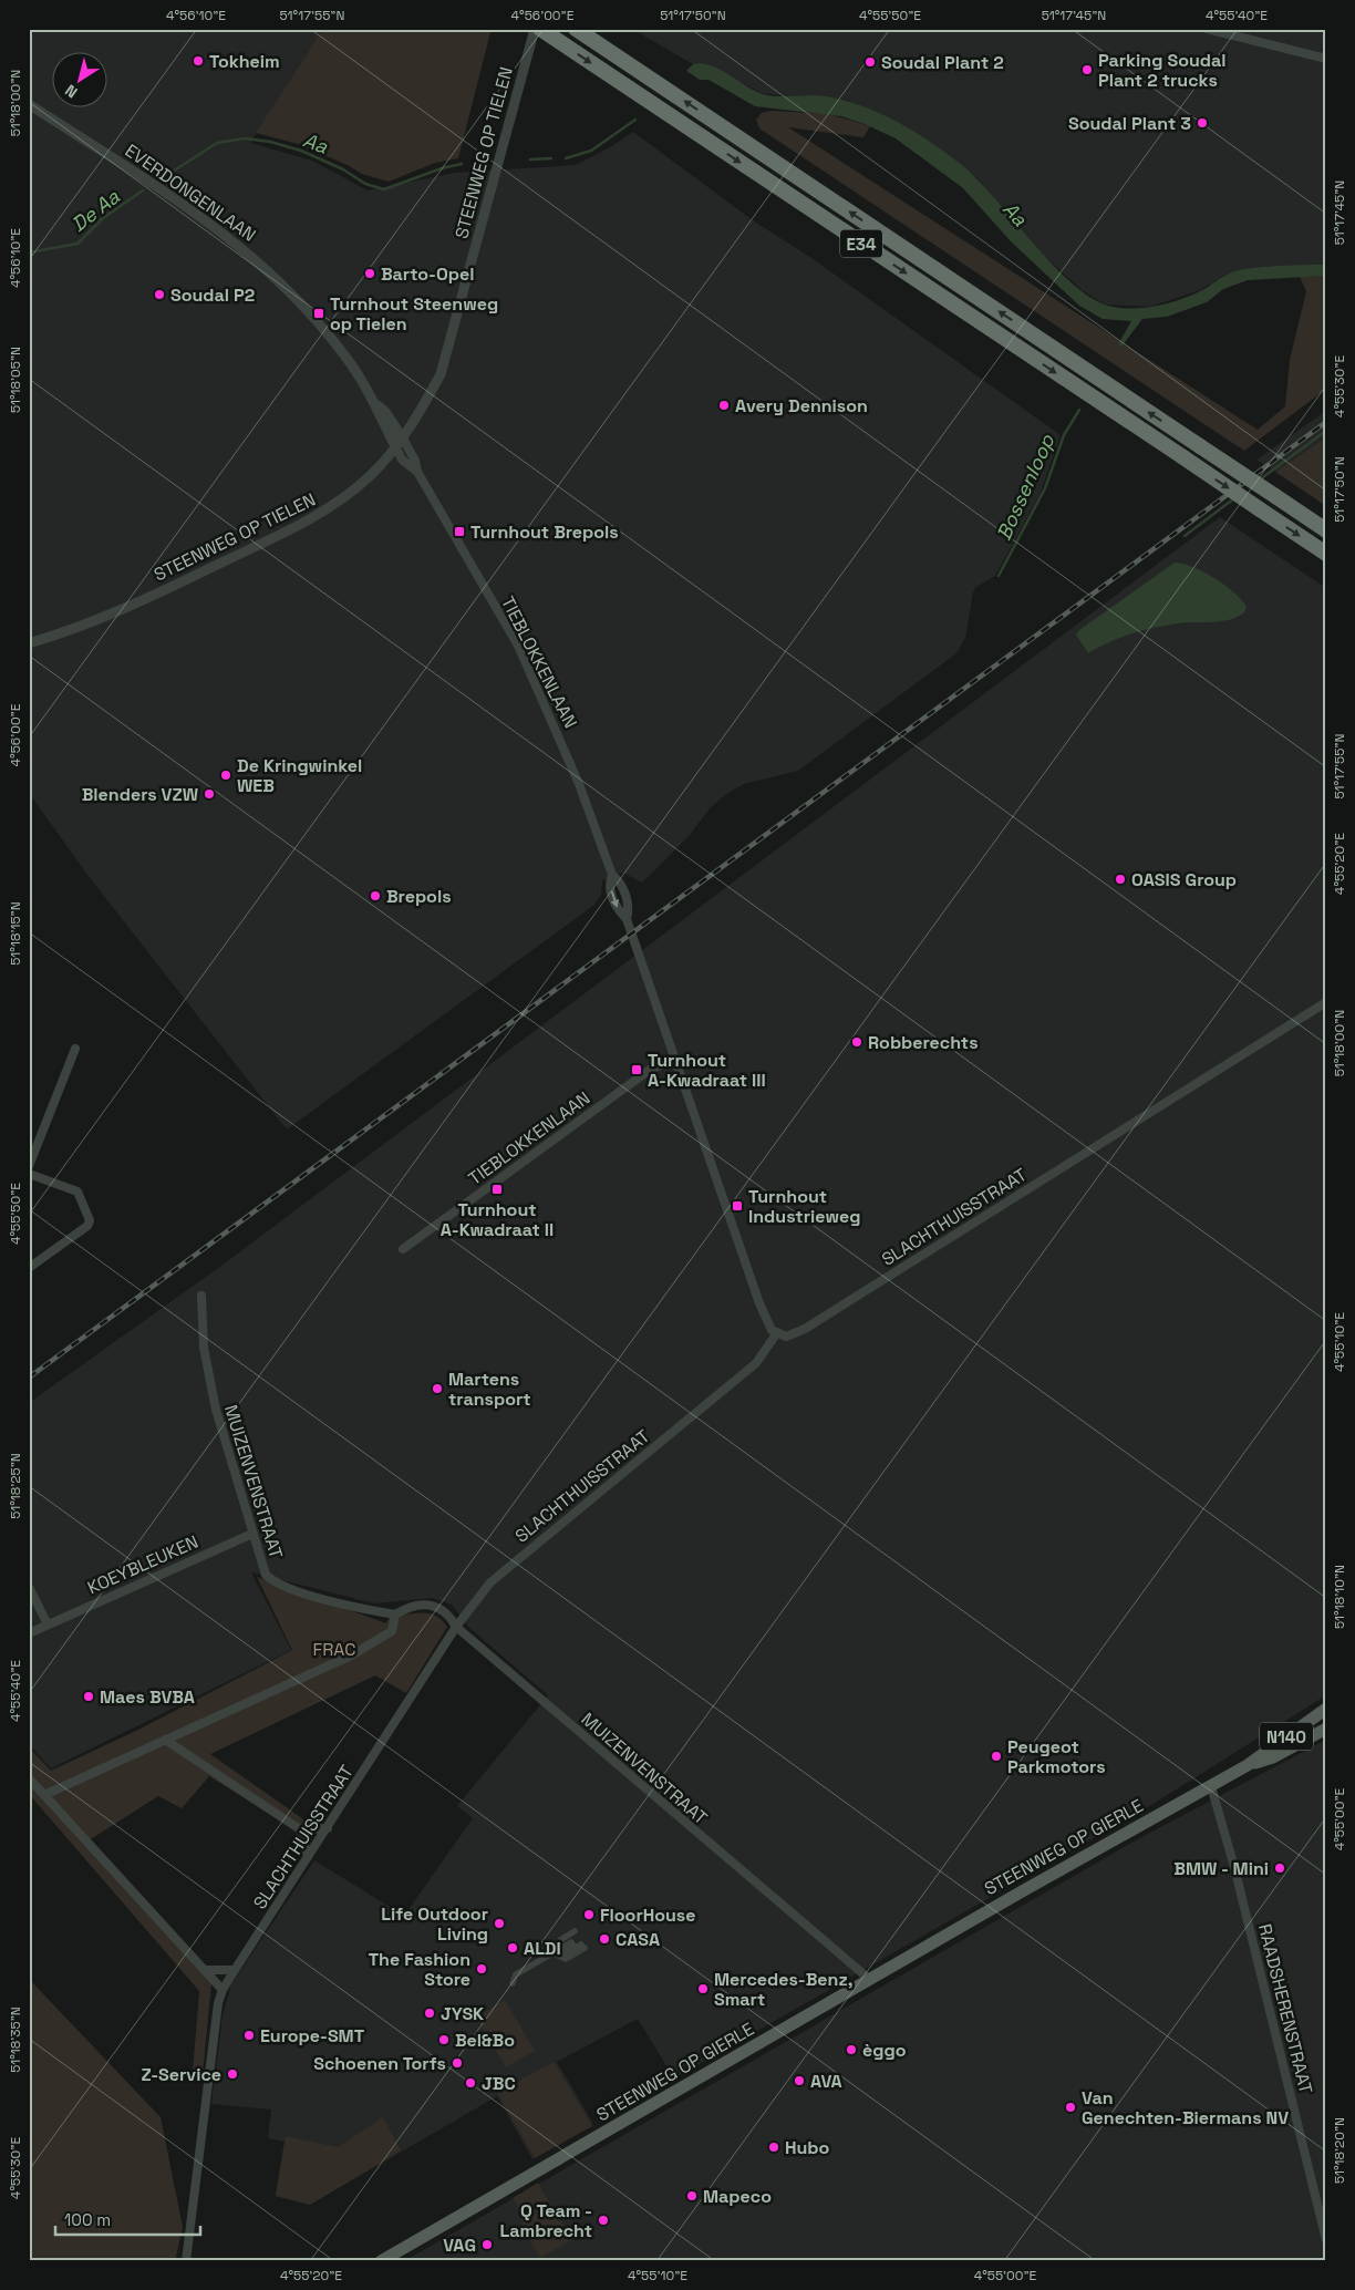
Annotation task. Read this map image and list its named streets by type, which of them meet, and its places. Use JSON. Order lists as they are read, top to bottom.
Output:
{
  "streets": {
    "highway": ["E34"],
    "main road": ["N140", "STEENWEG OP GIERLE"],
    "street": [
      "STEENWEG OP TIELEN",
      "EVERDONGENLAAN",
      "TIEBLOKKENLAAN",
      "SLACHTHUISSTRAAT",
      "MUIZENVENSTRAAT",
      "KOEYBLEUKEN",
      "RAADSHERENSTRAAT"
    ]
  },
  "crossings": [
    ["STEENWEG OP TIELEN", "EVERDONGENLAAN"],
    ["STEENWEG OP TIELEN", "TIEBLOKKENLAAN"],
    ["EVERDONGENLAAN", "TIEBLOKKENLAAN"],
    ["TIEBLOKKENLAAN", "SLACHTHUISSTRAAT"],
    ["SLACHTHUISSTRAAT", "MUIZENVENSTRAAT"],
    ["MUIZENVENSTRAAT", "KOEYBLEUKEN"],
    ["MUIZENVENSTRAAT", "STEENWEG OP GIERLE"],
    ["STEENWEG OP GIERLE", "RAADSHERENSTRAAT"]
  ],
  "water": ["Aa", "De Aa", "Bossenloop"],
  "parks": ["FRAC"],
  "places": {
    "other": [
      "Tokheim",
      "Soudal Plant 2",
      "Parking Soudal Plant 2 trucks",
      "Soudal Plant 3",
      "Barto-Opel",
      "Soudal P2",
      "Avery Dennison",
      "De Kringwinkel WEB",
      "Blenders VZW",
      "OASIS Group",
      "Brepols",
      "Robberechts",
      "Martens transport",
      "Maes BVBA",
      "Peugeot Parkmotors",
      "BMW - Mini",
      "FloorHouse",
      "Life Outdoor Living",
      "CASA",
      "ALDI",
      "The Fashion Store",
      "Mercedes-Benz, Smart",
      "JYSK",
      "Europe-SMT",
      "Bel&Bo",
      "èggo",
      "Schoenen Torfs",
      "Z-Service",
      "AVA",
      "JBC",
      "Van Genechten-Biermans NV",
      "Hubo",
      "Mapeco",
      "Q Team - Lambrecht",
      "VAG"
    ],
    "transit": [
      "Turnhout Steenweg op Tielen",
      "Turnhout Brepols",
      "Turnhout A-Kwadraat III",
      "Turnhout A-Kwadraat II",
      "Turnhout Industrieweg"
    ]
  },
  "scale_bar": "100 m",
  "north": "bottom left",
  "coordinates": [
    "4°56'10\"E",
    "51°17'55\"N",
    "4°56'00\"E",
    "51°17'50\"N",
    "4°55'50\"E",
    "51°17'45\"N",
    "4°55'40\"E",
    "51°18'00\"N",
    "51°18'05\"N",
    "4°55'30\"E",
    "4°55'20\"E",
    "51°18'15\"N",
    "4°55'10\"E",
    "51°18'25\"N",
    "51°18'10\"N",
    "4°55'00\"E",
    "51°18'35\"N",
    "51°18'20\"N"
  ]
}
